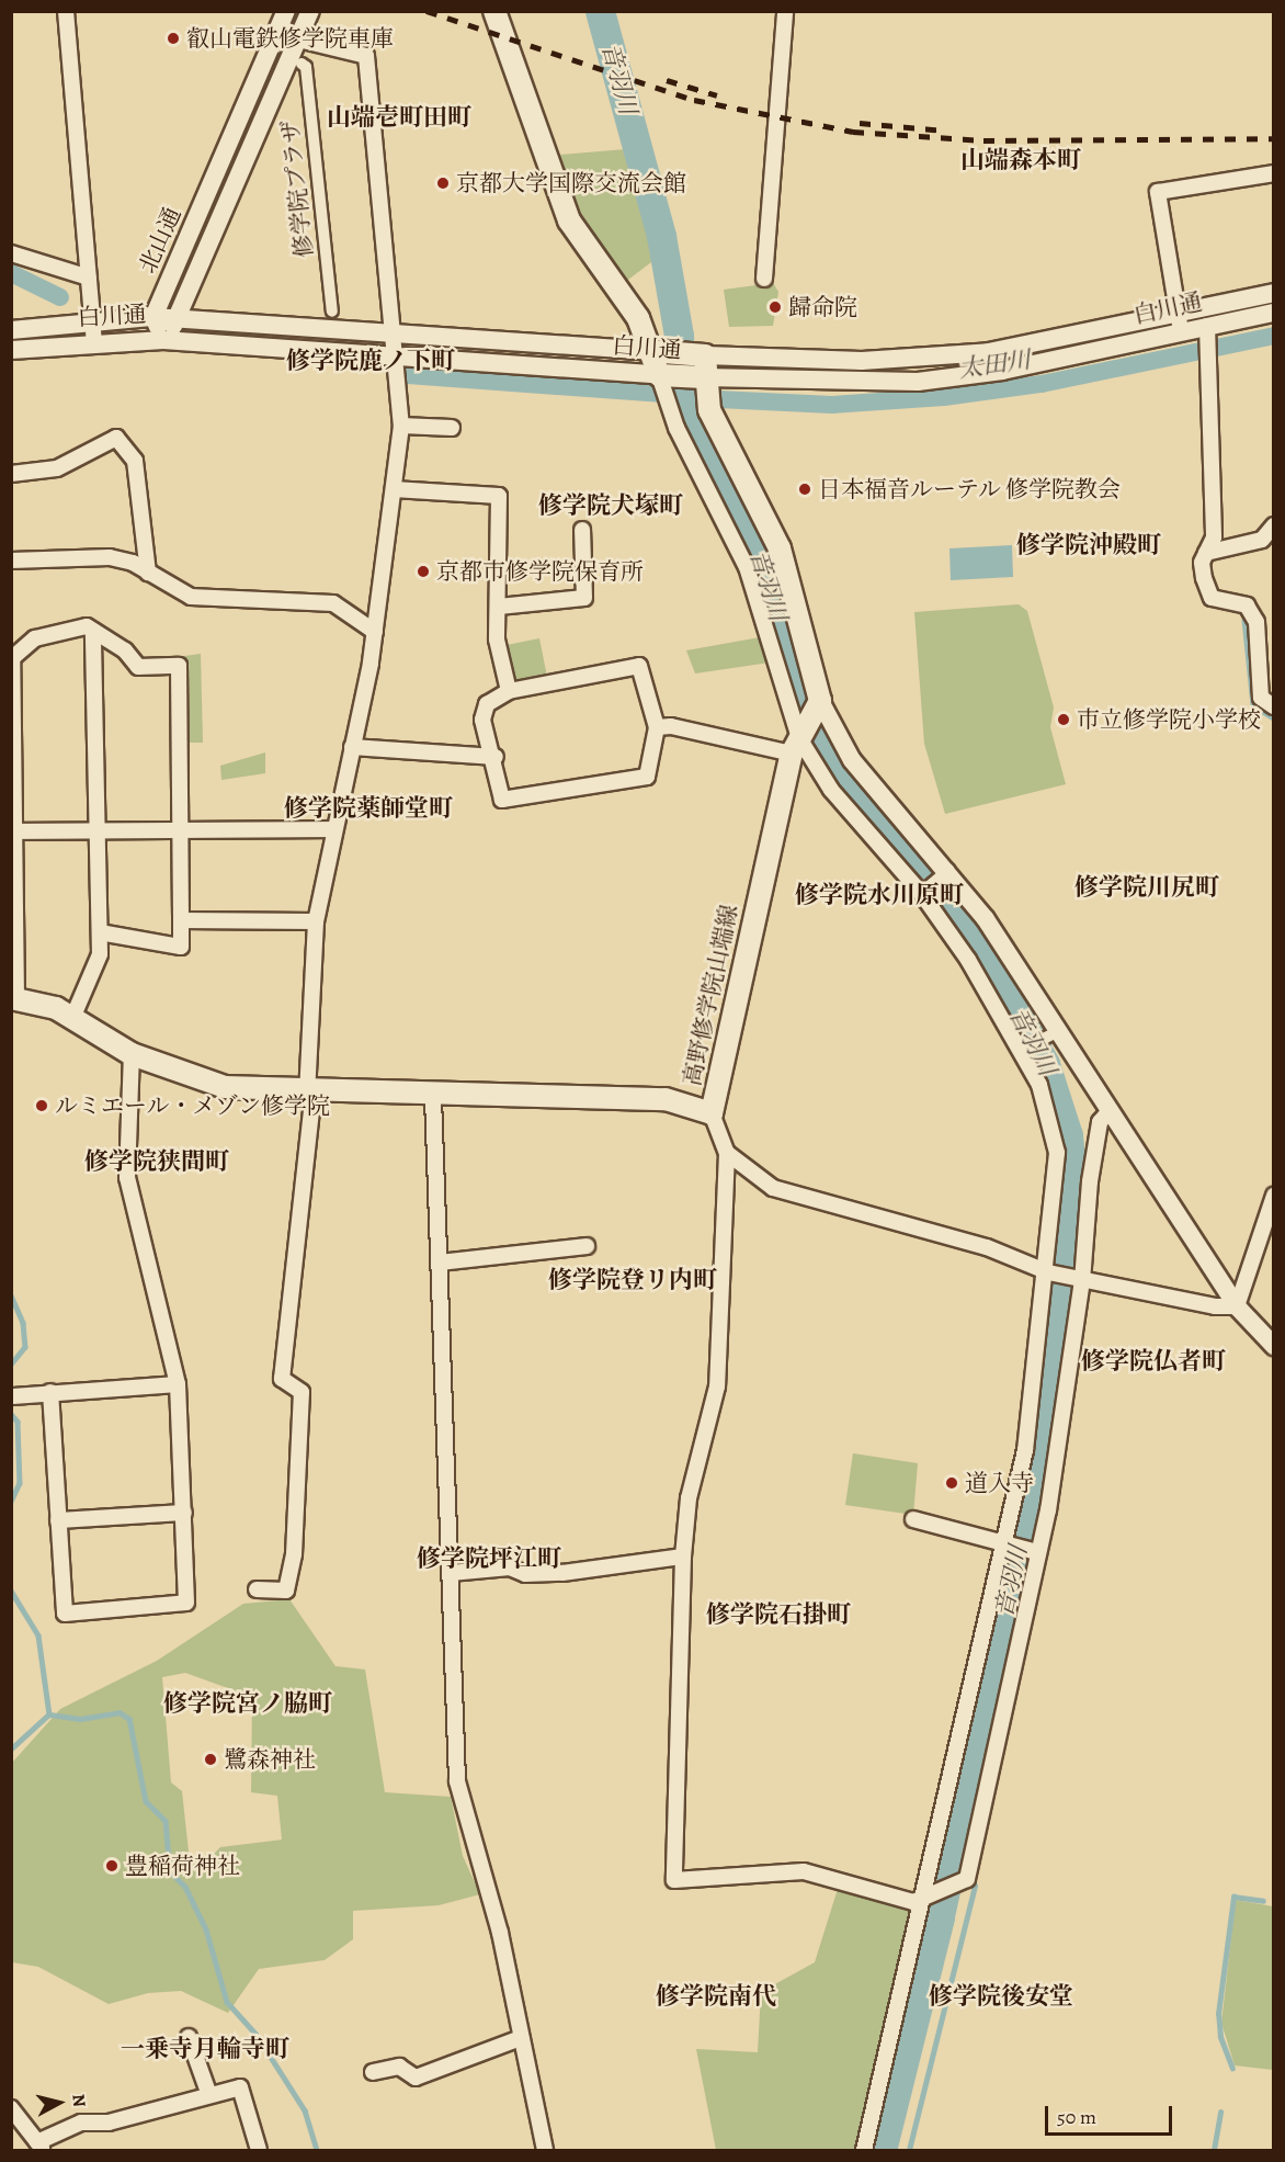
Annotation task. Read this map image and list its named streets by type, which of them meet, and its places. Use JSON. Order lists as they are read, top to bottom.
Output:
{
  "streets": {
    "main road": ["白川通", "高野修学院山端線"],
    "street": ["修学院プラザ", "北山通"]
  },
  "crossings": [
    ["北山通", "白川通"]
  ],
  "districts": [
    "山端壱町田町",
    "山端森本町",
    "修学院鹿ノ下町",
    "修学院犬塚町",
    "修学院沖殿町",
    "修学院薬師堂町",
    "修学院川尻町",
    "修学院水川原町",
    "修学院狭間町",
    "修学院登リ内町",
    "修学院仏者町",
    "修学院坪江町",
    "修学院石掛町",
    "修学院宮ノ脇町",
    "修学院南代",
    "修学院後安堂",
    "一乗寺月輪寺町"
  ],
  "water": ["音羽川", "太田川"],
  "places": [
    "叡山電鉄修学院車庫",
    "京都大学国際交流会館",
    "歸命院",
    "日本福音ルーテル 修学院教会",
    "京都市修学院保育所",
    "市立修学院小学校",
    "ルミエール・メゾン修学院",
    "道入寺",
    "鷺森神社",
    "豊稲荷神社"
  ],
  "scale_bar": "50 m",
  "north": "right"
}
